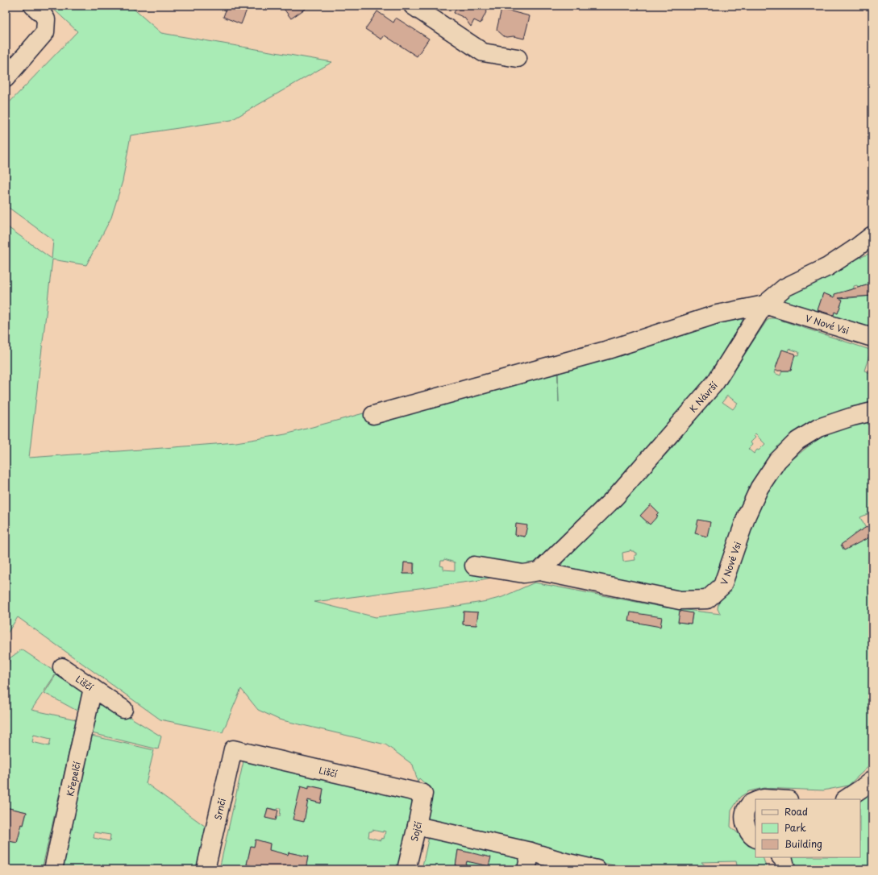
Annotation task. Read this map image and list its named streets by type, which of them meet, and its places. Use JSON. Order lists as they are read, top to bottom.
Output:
{
  "streets": {
    "street": [
      "V Nové Vsi",
      "K Návrší",
      "Liščí",
      "Křepelčí",
      "Srnčí",
      "Sojčí"
    ]
  },
  "crossings": [
    ["V Nové Vsi", "K Návrší"],
    ["Liščí", "Křepelčí"],
    ["Liščí", "Srnčí"],
    ["Liščí", "Sojčí"]
  ],
  "legend": ["Road", "Park", "Building"]
}
